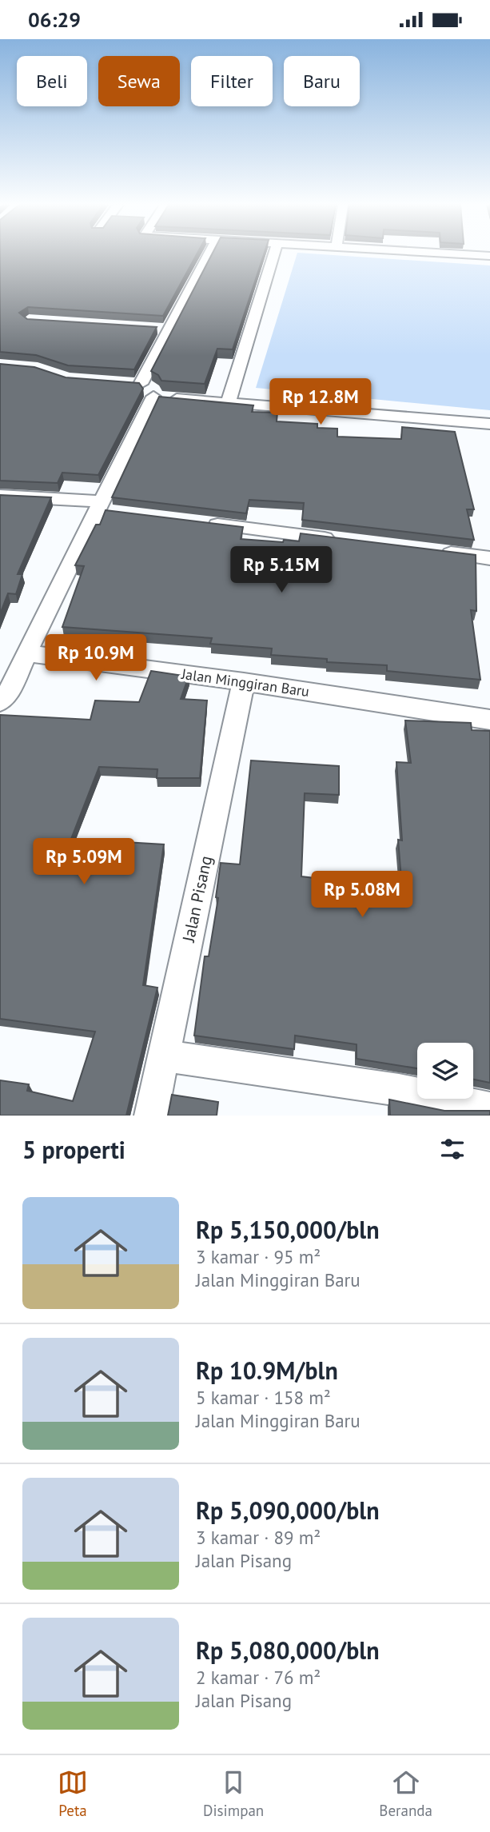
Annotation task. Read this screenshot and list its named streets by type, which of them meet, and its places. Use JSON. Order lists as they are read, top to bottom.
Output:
{
  "streets": {
    "street": ["Jalan Minggiran Baru", "Jalan Pisang"]
  },
  "crossings": [
    ["Jalan Minggiran Baru", "Jalan Pisang"]
  ],
  "page": {
    "status": "06:29",
    "chip": [
      "Beli",
      "Sewa",
      "Filter",
      "Baru"
    ],
    "price": [
      "Rp 12.8M",
      "Rp 5.15M",
      "Rp 10.9M",
      "Rp 5.09M",
      "Rp 5.08M"
    ],
    "heading": "5 properti",
    "list": [
      {
        "name": "Rp 5,150,000/bln",
        "note": "3 kamar · 95 m² · Jalan Minggiran Baru"
      },
      {
        "name": "Rp 10.9M/bln",
        "note": "5 kamar · 158 m² · Jalan Minggiran Baru"
      },
      {
        "name": "Rp 5,090,000/bln",
        "note": "3 kamar · 89 m² · Jalan Pisang"
      },
      {
        "name": "Rp 5,080,000/bln",
        "note": "2 kamar · 76 m² · Jalan Pisang"
      }
    ],
    "tabs": ["Peta", "Disimpan", "Beranda"]
  }
}
